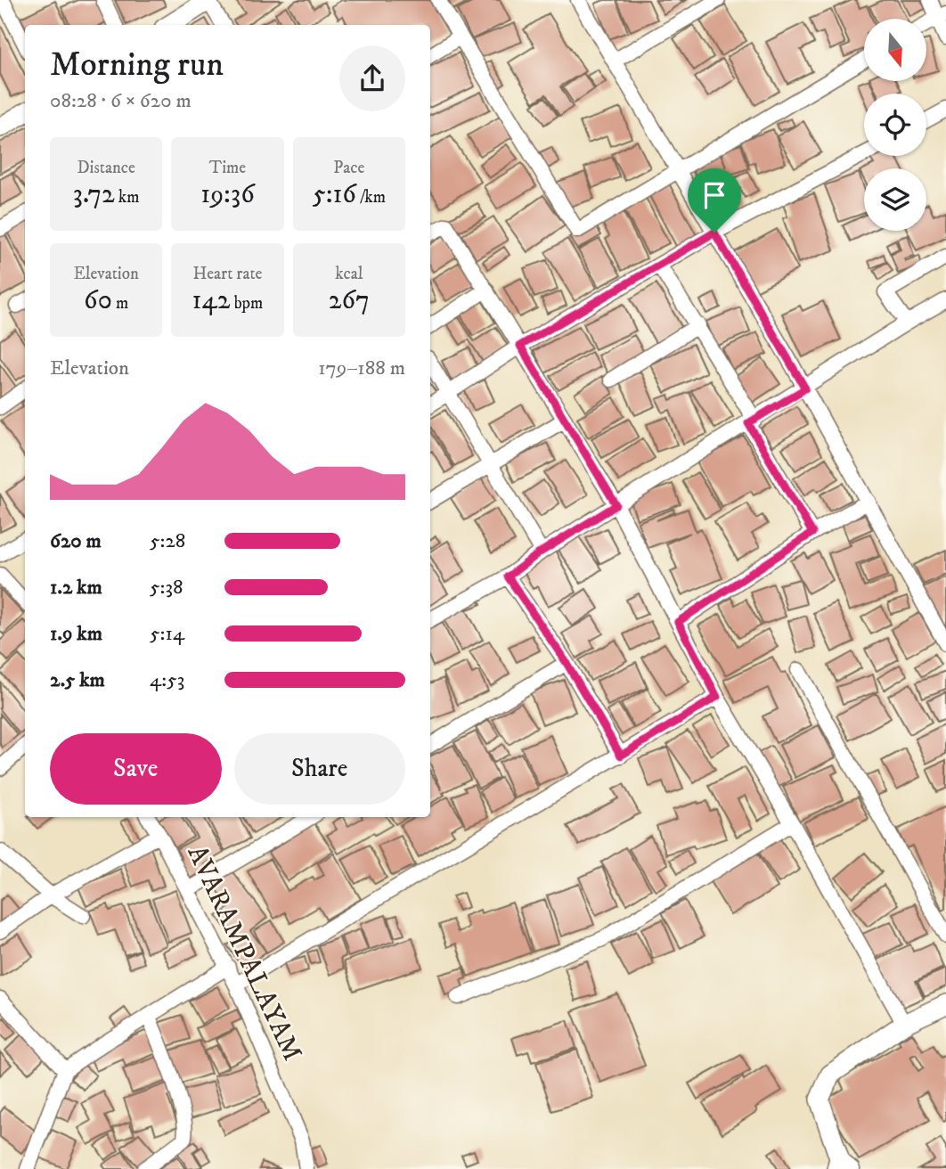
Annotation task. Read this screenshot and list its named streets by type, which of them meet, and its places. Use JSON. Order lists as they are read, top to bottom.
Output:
{
  "streets": {
    "street": ["AVARAMPALAYAM"]
  },
  "north": "bottom",
  "page": {
    "heading": ["Morning run", "08:28 · 6 × 620 m"],
    "stats": [
      ["Distance", "3.72 km"],
      ["Time", "19:36"],
      ["Pace", "5:16 /km"],
      ["Elevation", "60 m"],
      ["Heart rate", "142 bpm"],
      ["kcal", "267"]
    ],
    "chart": ["Elevation", "179–188 m"],
    "list": [
      {
        "name": "620 m",
        "note": "5:28"
      },
      {
        "name": "1.2 km",
        "note": "5:38"
      },
      {
        "name": "1.9 km",
        "note": "5:14"
      },
      {
        "name": "2.5 km",
        "note": "4:53"
      }
    ],
    "buttons": ["Save", "Share"]
  }
}
